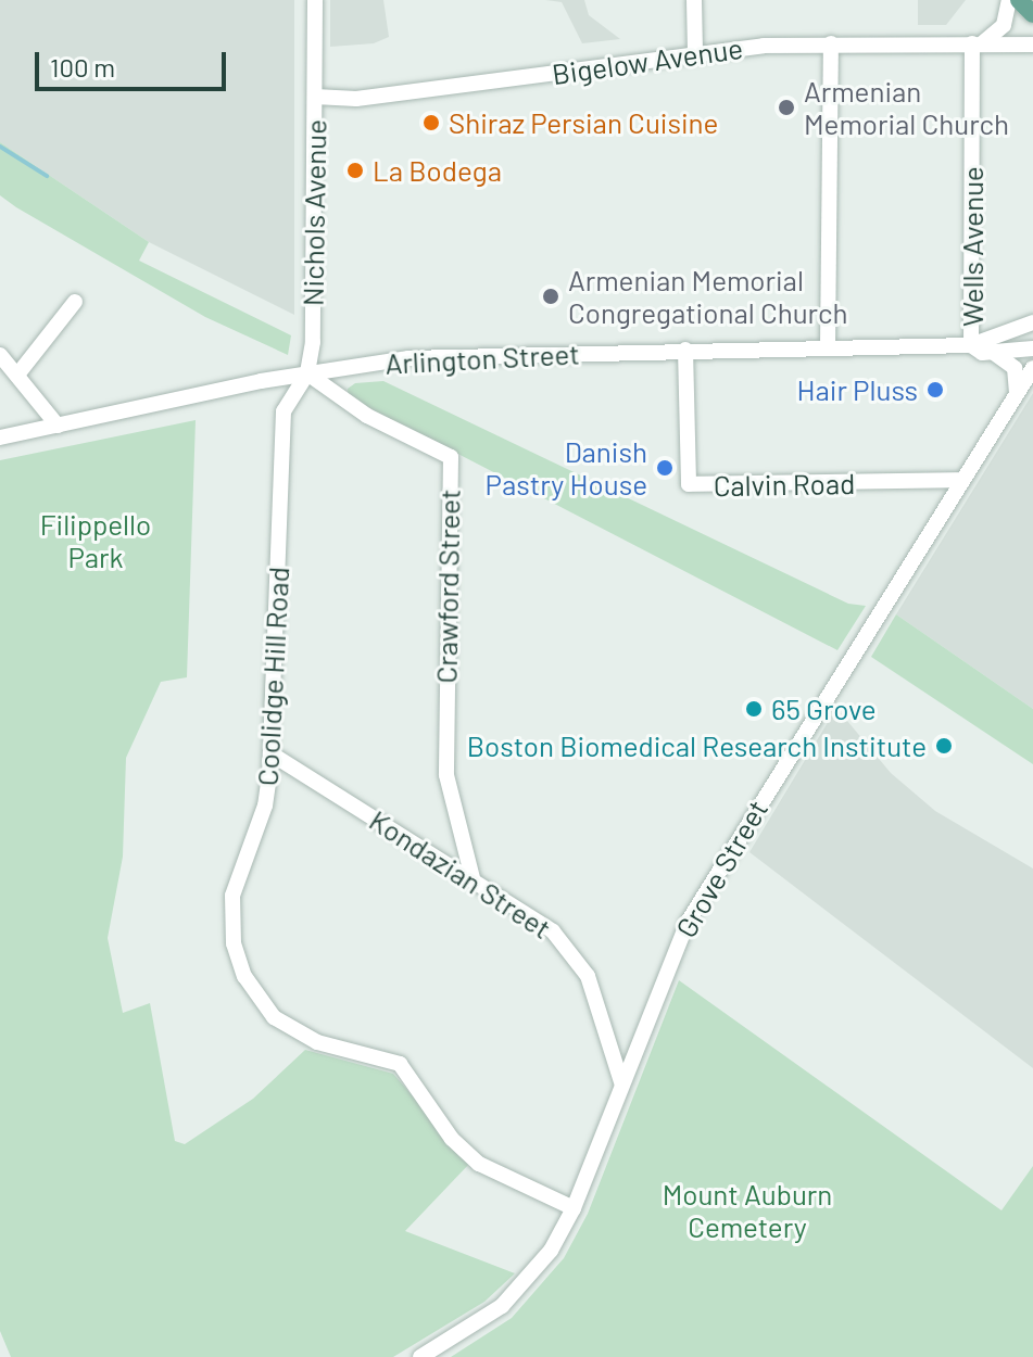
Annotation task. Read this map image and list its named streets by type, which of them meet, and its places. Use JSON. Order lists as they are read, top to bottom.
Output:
{
  "streets": {
    "street": [
      "Bigelow Avenue",
      "Nichols Avenue",
      "Wells Avenue",
      "Arlington Street",
      "Calvin Road",
      "Crawford Street",
      "Coolidge Hill Road",
      "Grove Street",
      "Kondazian Street"
    ]
  },
  "crossings": [
    ["Bigelow Avenue", "Nichols Avenue"],
    ["Bigelow Avenue", "Wells Avenue"],
    ["Nichols Avenue", "Arlington Street"],
    ["Nichols Avenue", "Crawford Street"],
    ["Nichols Avenue", "Coolidge Hill Road"],
    ["Wells Avenue", "Arlington Street"],
    ["Arlington Street", "Calvin Road"],
    ["Arlington Street", "Crawford Street"],
    ["Arlington Street", "Coolidge Hill Road"],
    ["Calvin Road", "Grove Street"],
    ["Crawford Street", "Coolidge Hill Road"],
    ["Crawford Street", "Kondazian Street"],
    ["Coolidge Hill Road", "Grove Street"],
    ["Coolidge Hill Road", "Kondazian Street"],
    ["Grove Street", "Kondazian Street"]
  ],
  "parks": ["Filippello Park", "Mount Auburn Cemetery"],
  "places": [
    "Armenian Memorial Church",
    "Shiraz Persian Cuisine",
    "La Bodega",
    "Armenian Memorial Congregational Church",
    "Hair Pluss",
    "Danish Pastry House",
    "65 Grove",
    "Boston Biomedical Research Institute"
  ],
  "scale_bar": "100 m"
}
